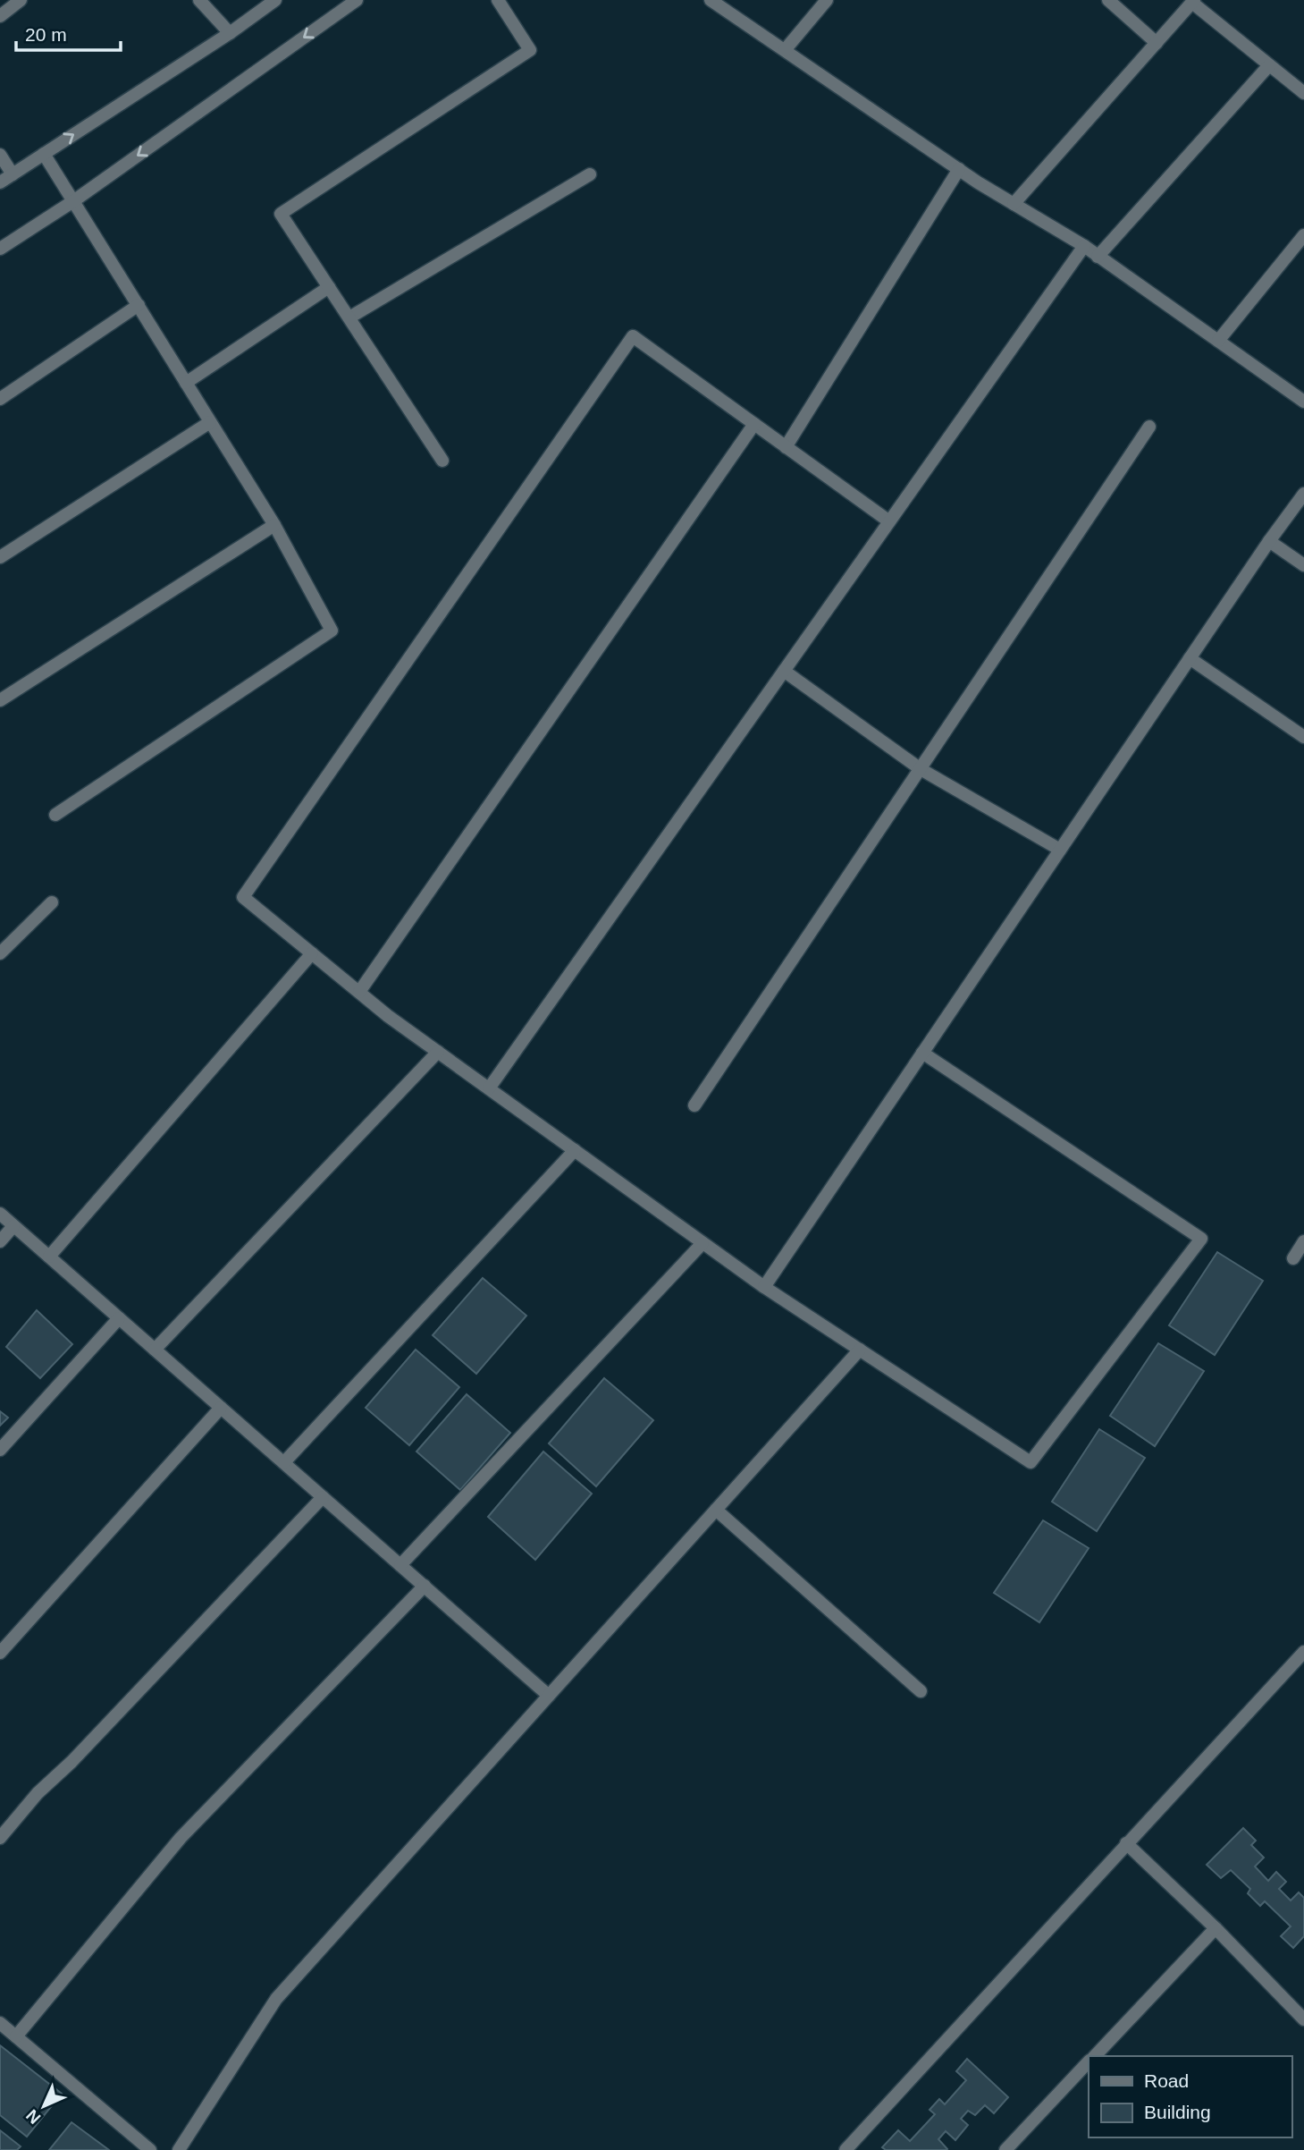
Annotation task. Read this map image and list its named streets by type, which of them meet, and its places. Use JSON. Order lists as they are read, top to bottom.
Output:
{
  "legend": ["Road", "Building"],
  "scale_bar": "20 m",
  "north": "bottom left"
}
